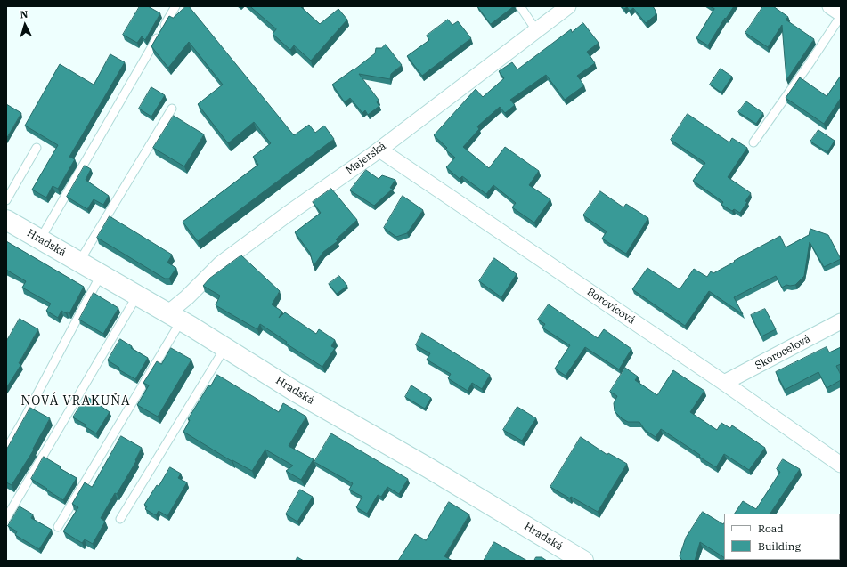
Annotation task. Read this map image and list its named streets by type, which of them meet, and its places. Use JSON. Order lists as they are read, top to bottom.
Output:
{
  "streets": {
    "main road": ["Hradská"],
    "street": ["Majerská", "Borovicová", "Skorocelová"]
  },
  "crossings": [
    ["Majerská", "Hradská"],
    ["Majerská", "Borovicová"],
    ["Borovicová", "Skorocelová"]
  ],
  "districts": ["NOVÁ VRAKUŇA"],
  "legend": ["Road", "Building"],
  "north": "top"
}
